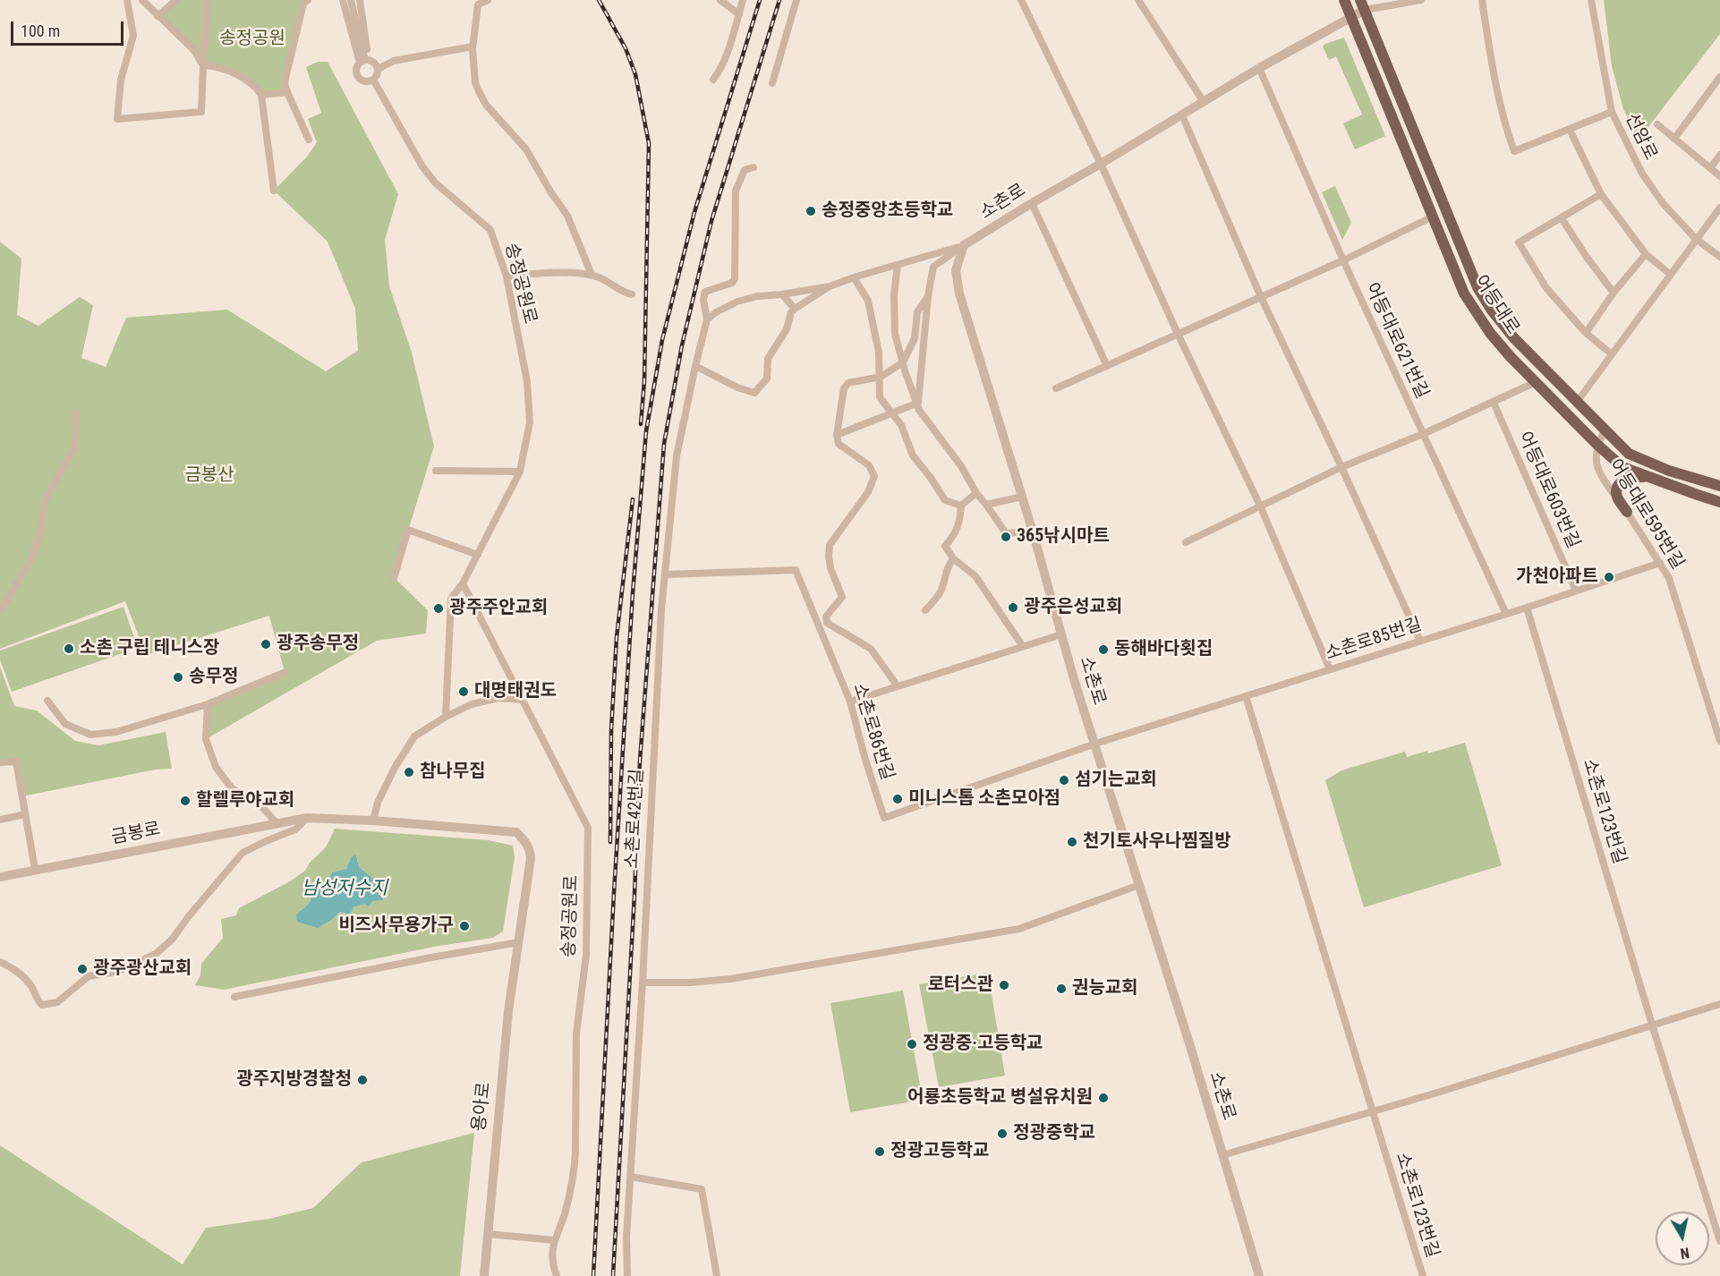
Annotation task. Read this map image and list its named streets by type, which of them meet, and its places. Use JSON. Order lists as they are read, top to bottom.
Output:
{
  "streets": {
    "main road": ["어등대로"],
    "street": [
      "선암로",
      "소촌로",
      "송정공원로",
      "어등대로621번길",
      "어등대로603번길",
      "어등대로595번길",
      "소촌로85번길",
      "소촌로86번길",
      "소촌로123번길",
      "소촌로42번길",
      "금봉로",
      "용아로"
    ]
  },
  "crossings": [
    ["소촌로", "어등대로"],
    ["소촌로", "소촌로85번길"],
    ["소촌로", "소촌로86번길"],
    ["어등대로", "어등대로595번길"],
    ["어등대로621번길", "소촌로85번길"],
    ["어등대로603번길", "소촌로85번길"],
    ["어등대로595번길", "소촌로85번길"],
    ["소촌로85번길", "소촌로86번길"],
    ["소촌로85번길", "소촌로123번길"],
    ["소촌로86번길", "소촌로42번길"],
    ["금봉로", "용아로"]
  ],
  "water": ["남성저수지"],
  "parks": ["송정공원", "금봉산"],
  "places": [
    "송정중앙초등학교",
    "365낚시마트",
    "가천아파트",
    "광주은성교회",
    "광주주안교회",
    "광주송무정",
    "소촌 구립 테니스장",
    "동해바다횟집",
    "송무정",
    "대명태권도",
    "참나무집",
    "섬기는교회",
    "미니스톱 소촌모아점",
    "할렐루야교회",
    "천기토사우나찜질방",
    "비즈사무용가구",
    "광주광산교회",
    "로터스관",
    "권능교회",
    "정광중·고등학교",
    "광주지방경찰청",
    "어룡초등학교 병설유치원",
    "정광중학교",
    "정광고등학교"
  ],
  "scale_bar": "100 m",
  "north": "bottom"
}
